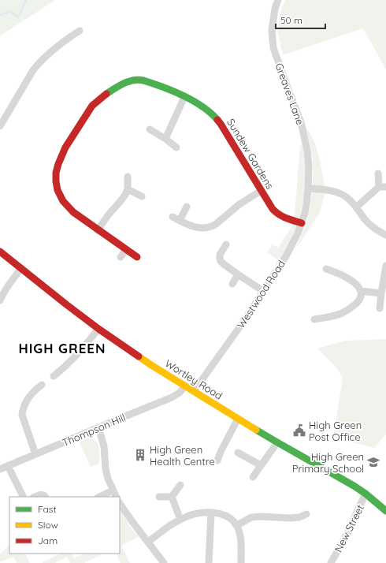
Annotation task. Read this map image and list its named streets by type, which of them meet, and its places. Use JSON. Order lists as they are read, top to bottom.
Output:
{
  "streets": {
    "street": [
      "Greaves Lane",
      "Sundew Gardens",
      "Westwood Road",
      "Wortley Road",
      "Thompson Hill",
      "New Street"
    ]
  },
  "crossings": [
    ["Greaves Lane", "Westwood Road"],
    ["Sundew Gardens", "Westwood Road"],
    ["Westwood Road", "Wortley Road"],
    ["Wortley Road", "Thompson Hill"],
    ["Wortley Road", "New Street"]
  ],
  "districts": ["HIGH GREEN"],
  "places": {
    "public building": ["High Green Post Office"],
    "building": ["High Green Health Centre"],
    "school or university": ["High Green Primary School"]
  },
  "legend": ["Fast", "Slow", "Jam"],
  "scale_bar": "50 m"
}
